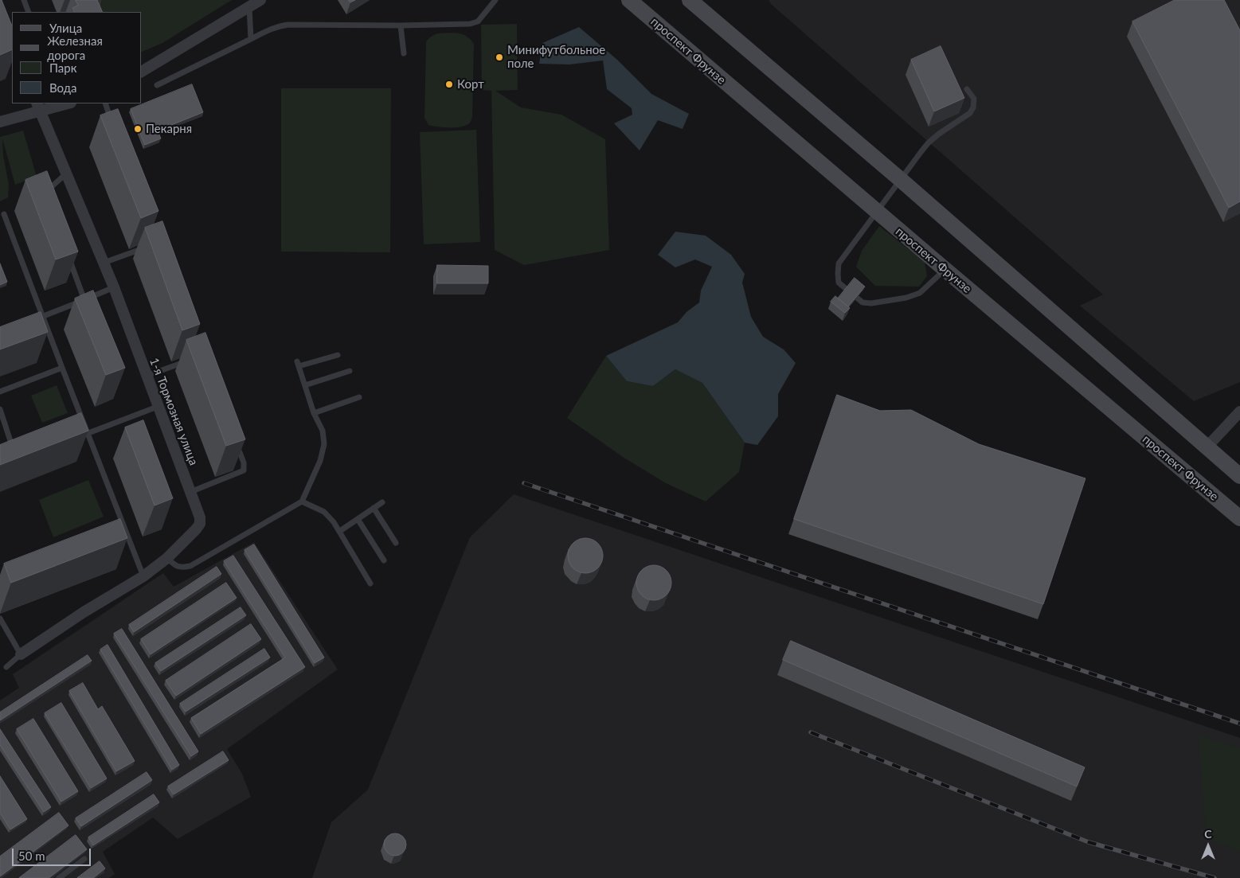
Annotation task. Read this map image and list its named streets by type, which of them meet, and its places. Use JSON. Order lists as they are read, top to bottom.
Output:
{
  "streets": {
    "main road": ["проспект Фрунзе"],
    "street": ["1-я Тормозная улица"]
  },
  "places": ["Минифутбольное поле", "Корт", "Пекарня"],
  "legend": [
    "Улица",
    "Железная дорога",
    "Парк",
    "Вода"
  ],
  "scale_bar": "50 m",
  "north": "top"
}
